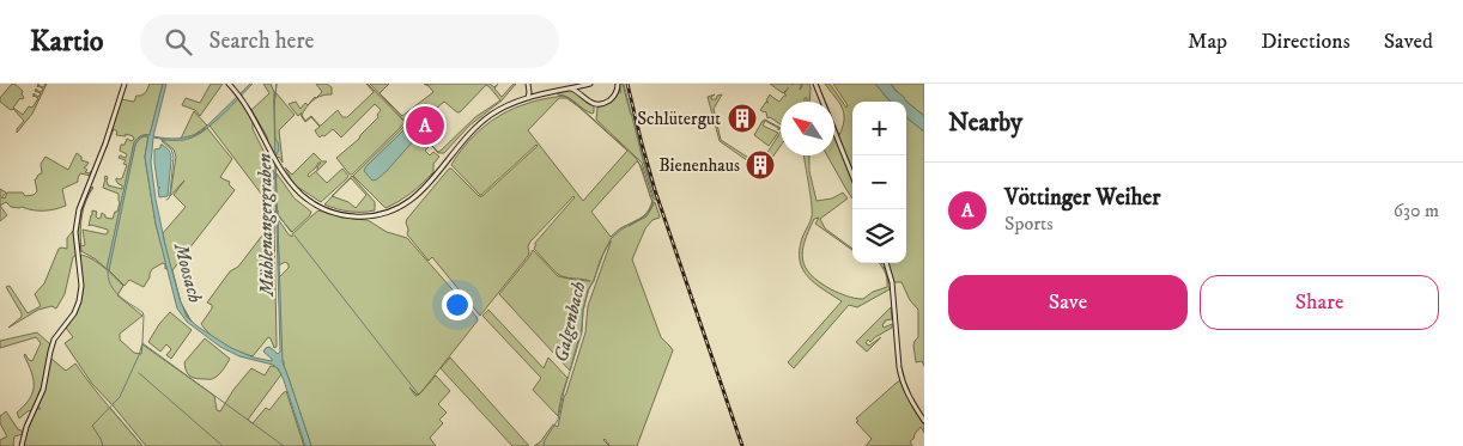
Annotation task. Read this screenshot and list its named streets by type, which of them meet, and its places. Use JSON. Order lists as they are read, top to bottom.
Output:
{
  "water": ["Mühlenangergraben", "Moosach", "Galgenbach"],
  "places": {
    "building": ["Schlütergut", "Bienenhaus"]
  },
  "north": "top left",
  "page": {
    "header": "Kartio",
    "search": "Search here",
    "nav": ["Map", "Directions", "Saved"],
    "heading": "Nearby",
    "map_buttons": ["+", "−"],
    "pins": "A",
    "list": [
      {
        "mark": "A",
        "name": "Vöttinger Weiher",
        "note": "Sports",
        "value": "630 m"
      }
    ],
    "buttons": ["Save", "Share"]
  }
}
